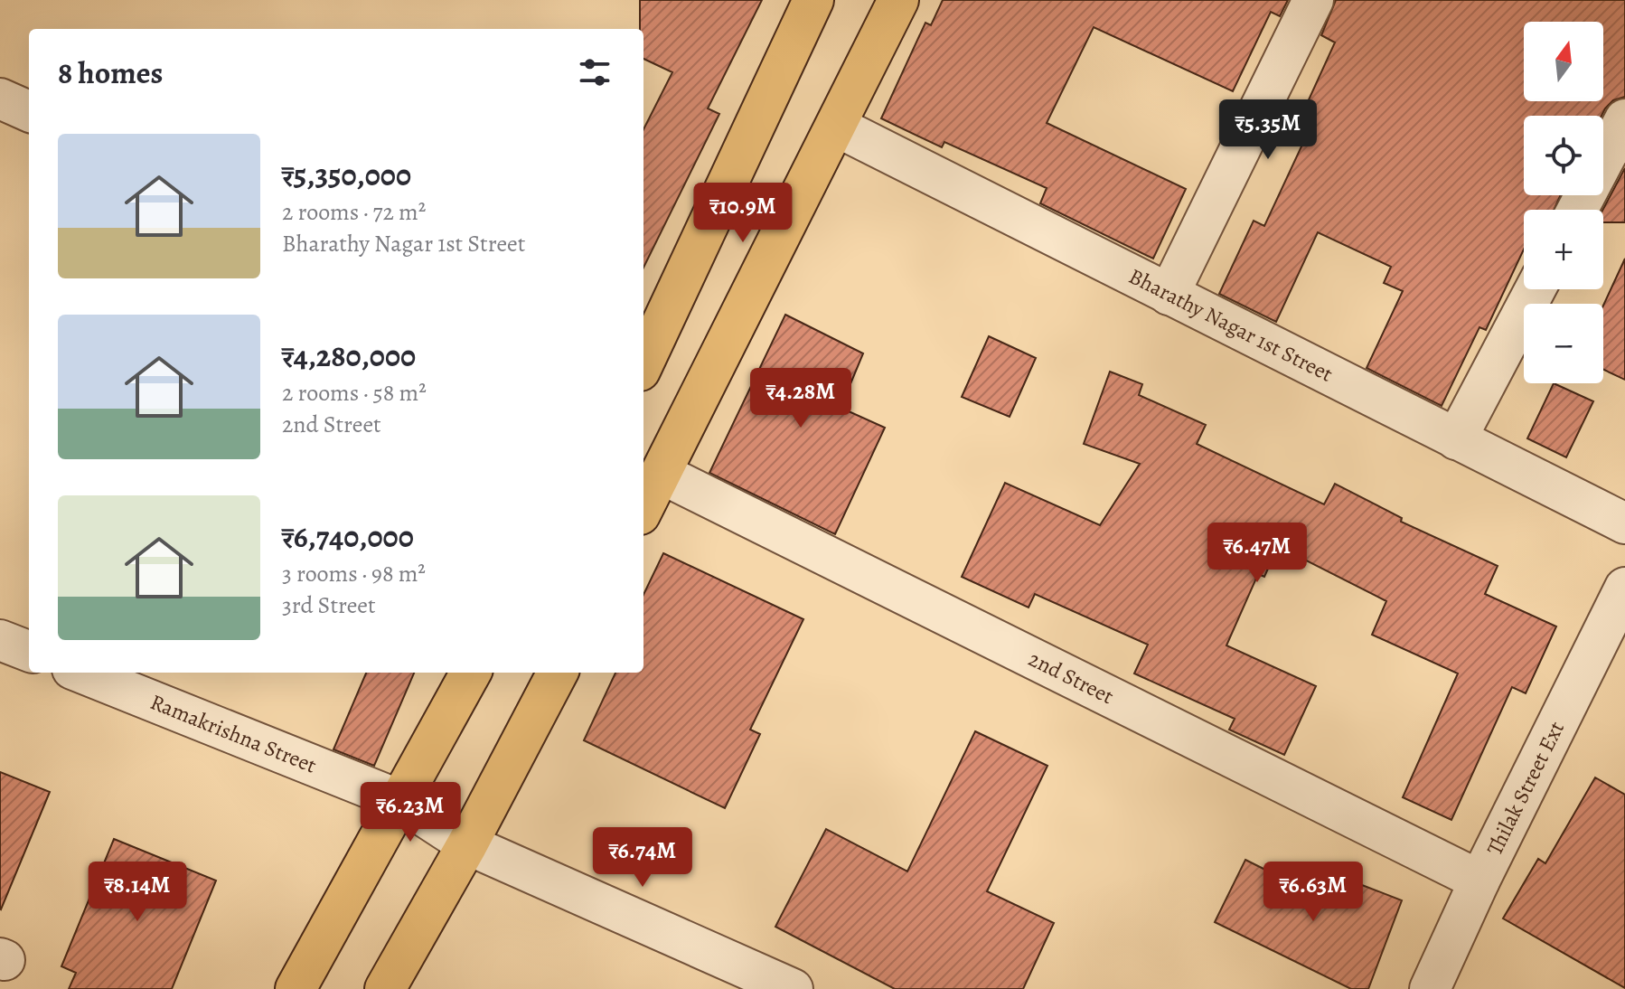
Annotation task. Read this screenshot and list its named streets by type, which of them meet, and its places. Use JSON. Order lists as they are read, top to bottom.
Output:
{
  "streets": {
    "street": [
      "Bharathy Nagar 1st Street",
      "2nd Street",
      "Ramakrishna Street",
      "Thilak Street Ext"
    ]
  },
  "crossings": [
    ["2nd Street", "Thilak Street Ext"]
  ],
  "north": "top",
  "page": {
    "map_buttons": ["+", "−"],
    "heading": "8 homes",
    "price": [
      "₹5.35M",
      "₹10.9M",
      "₹4.28M",
      "₹6.47M",
      "₹6.23M",
      "₹6.74M",
      "₹8.14M",
      "₹6.63M"
    ],
    "list": [
      {
        "name": "₹5,350,000",
        "note": "2 rooms · 72 m² · Bharathy Nagar 1st Street"
      },
      {
        "name": "₹4,280,000",
        "note": "2 rooms · 58 m² · 2nd Street"
      },
      {
        "name": "₹6,740,000",
        "note": "3 rooms · 98 m² · 3rd Street"
      }
    ]
  }
}
